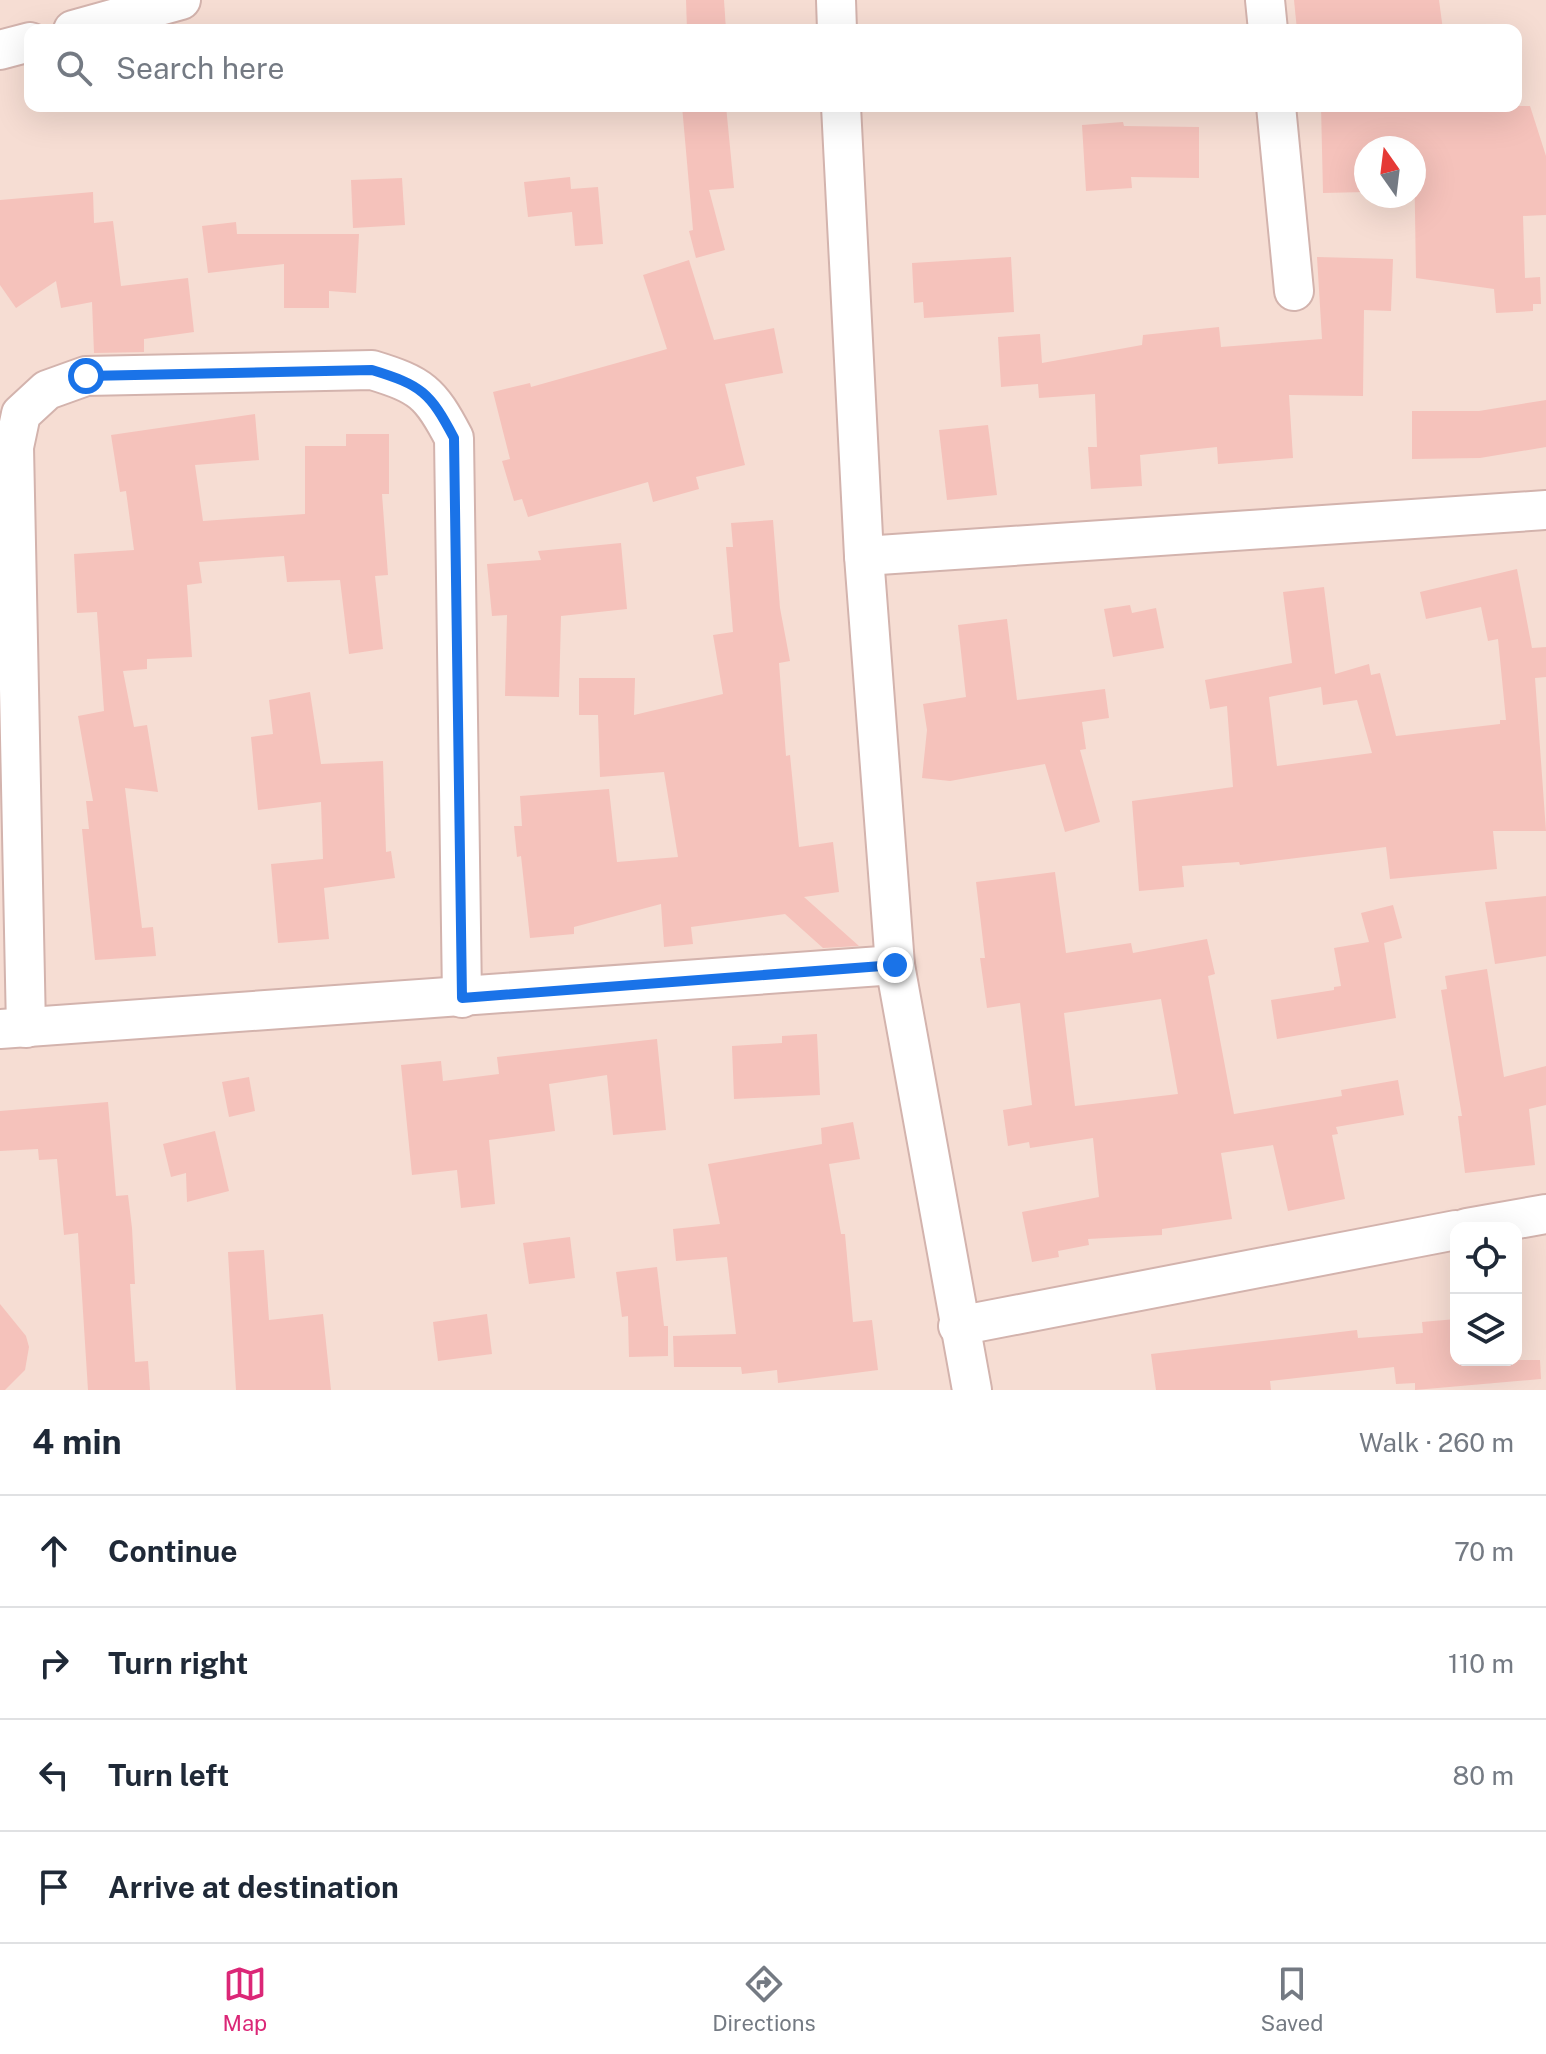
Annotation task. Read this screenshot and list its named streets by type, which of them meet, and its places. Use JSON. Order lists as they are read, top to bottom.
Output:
{
  "north": "top",
  "page": {
    "search": "Search here",
    "heading": ["4 min", "Walk · 260 m"],
    "list": [
      ["Continue", "70 m"],
      ["Turn right", "110 m"],
      ["Turn left", "80 m"],
      "Arrive at destination"
    ],
    "nav": ["Map", "Directions", "Saved"]
  }
}
